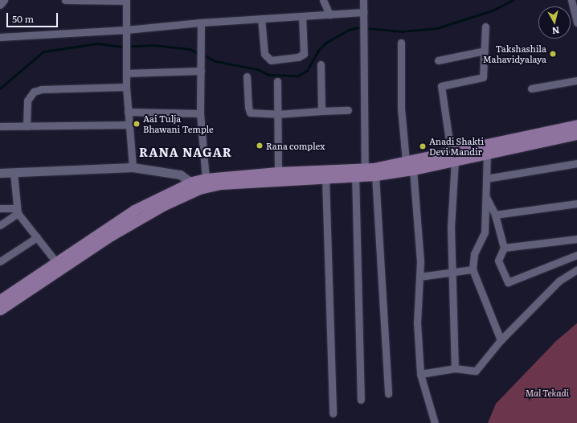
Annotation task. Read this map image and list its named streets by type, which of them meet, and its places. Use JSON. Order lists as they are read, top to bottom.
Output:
{
  "districts": ["RANA NAGAR"],
  "parks": ["Mal Tekadi"],
  "places": [
    "Takshashila Mahavidyalaya",
    "Aai Tulja Bhawani Temple",
    "Rana complex",
    "Anadi Shakti Devi Mandir"
  ],
  "scale_bar": "50 m",
  "north": "bottom"
}
